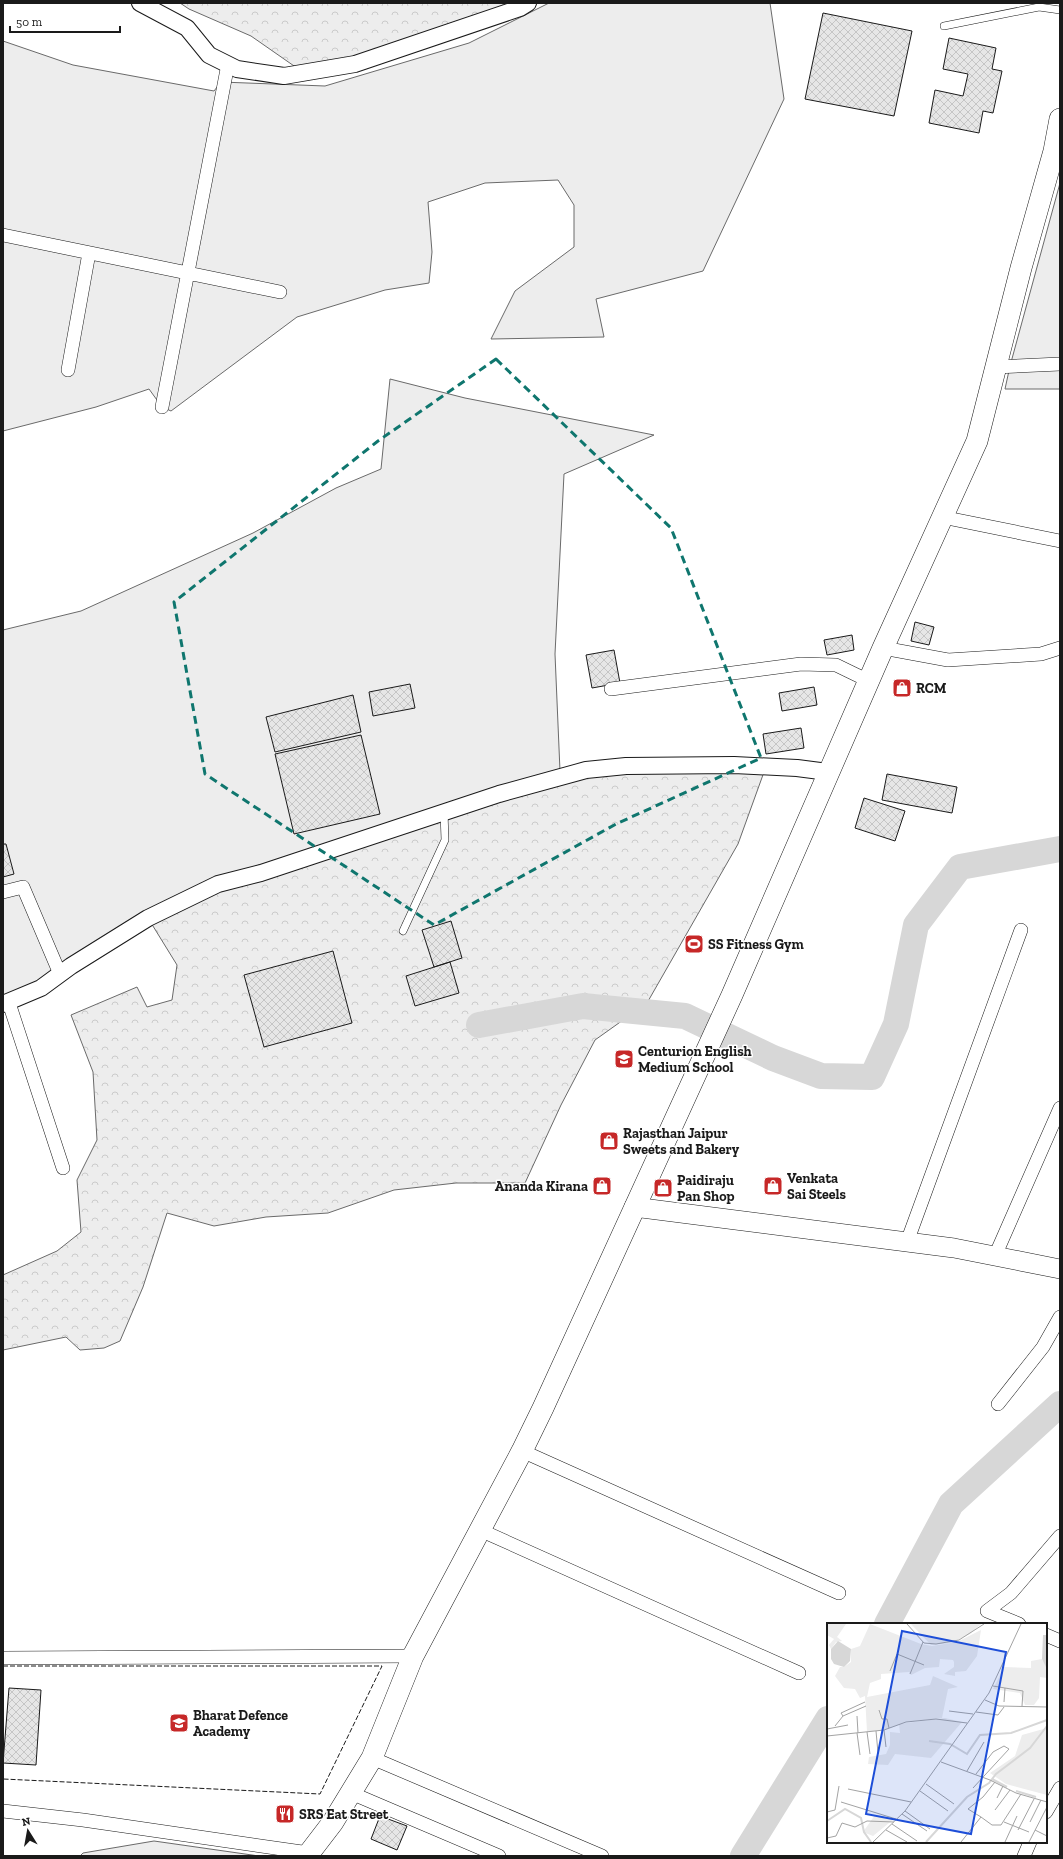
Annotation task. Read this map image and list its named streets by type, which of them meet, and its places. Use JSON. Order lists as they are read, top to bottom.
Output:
{
  "places": {
    "shop": [
      "RCM",
      "Rajasthan Jaipur Sweets and Bakery",
      "Ananda Kirana",
      "Venkata Sai Steels",
      "Paidiraju Pan Shop"
    ],
    "sports": ["SS Fitness Gym"],
    "school or university": ["Centurion English Medium School", "Bharat Defence Academy"],
    "restaurant": ["SRS Eat Street"]
  },
  "scale_bar": "50 m",
  "north": "top"
}
